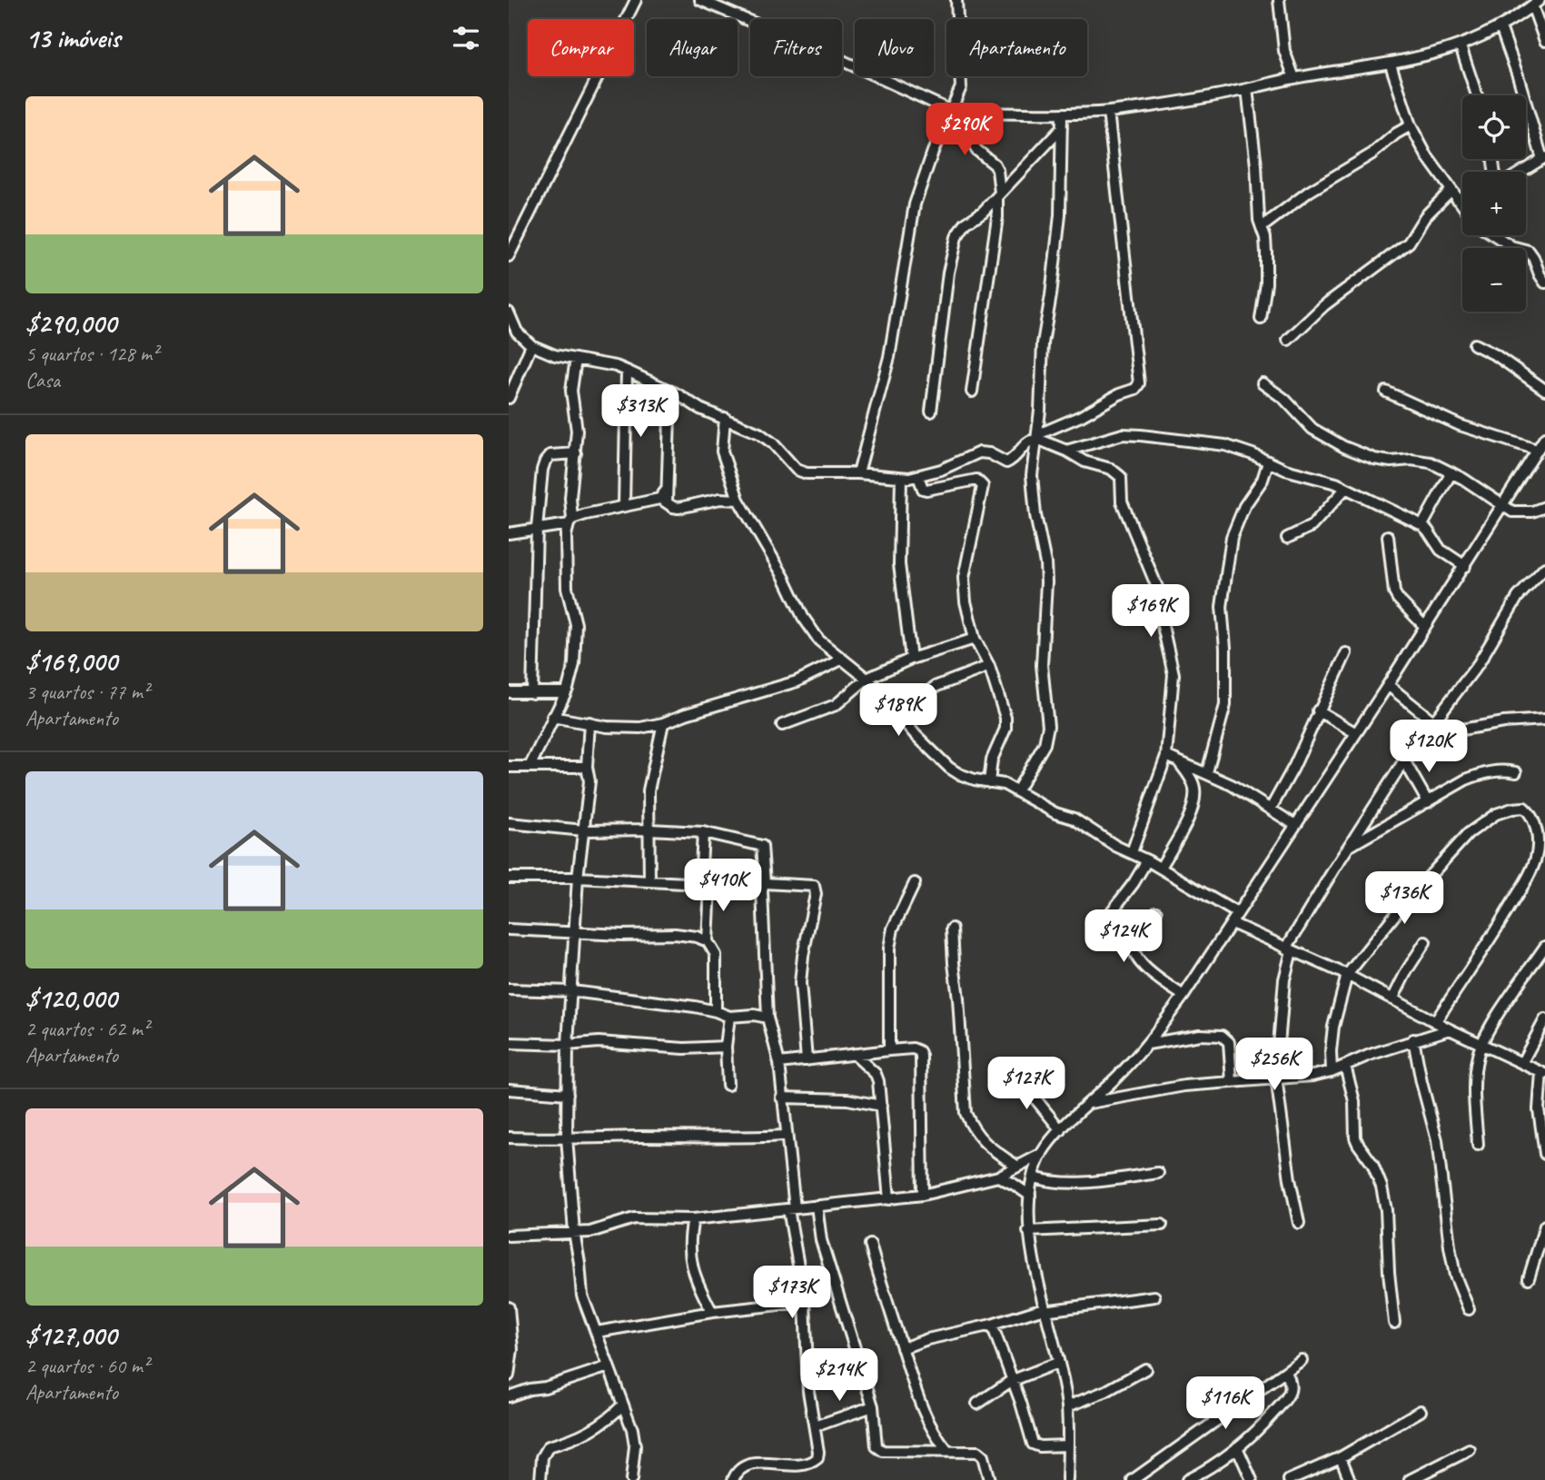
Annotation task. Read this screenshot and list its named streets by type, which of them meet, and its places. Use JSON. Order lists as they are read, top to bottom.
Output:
{
  "page": {
    "heading": "13 imóveis",
    "chip": [
      "Comprar",
      "Alugar",
      "Filtros",
      "Novo",
      "Apartamento"
    ],
    "list": [
      {
        "name": "$290,000",
        "note": "5 quartos · 128 m² · Casa"
      },
      {
        "name": "$169,000",
        "note": "3 quartos · 77 m² · Apartamento"
      },
      {
        "name": "$120,000",
        "note": "2 quartos · 62 m² · Apartamento"
      },
      {
        "name": "$127,000",
        "note": "2 quartos · 60 m² · Apartamento"
      }
    ],
    "map_buttons": ["+", "−"],
    "price": [
      "$290K",
      "$313K",
      "$169K",
      "$189K",
      "$120K",
      "$410K",
      "$136K",
      "$124K",
      "$256K",
      "$127K",
      "$173K",
      "$214K",
      "$116K"
    ]
  }
}
